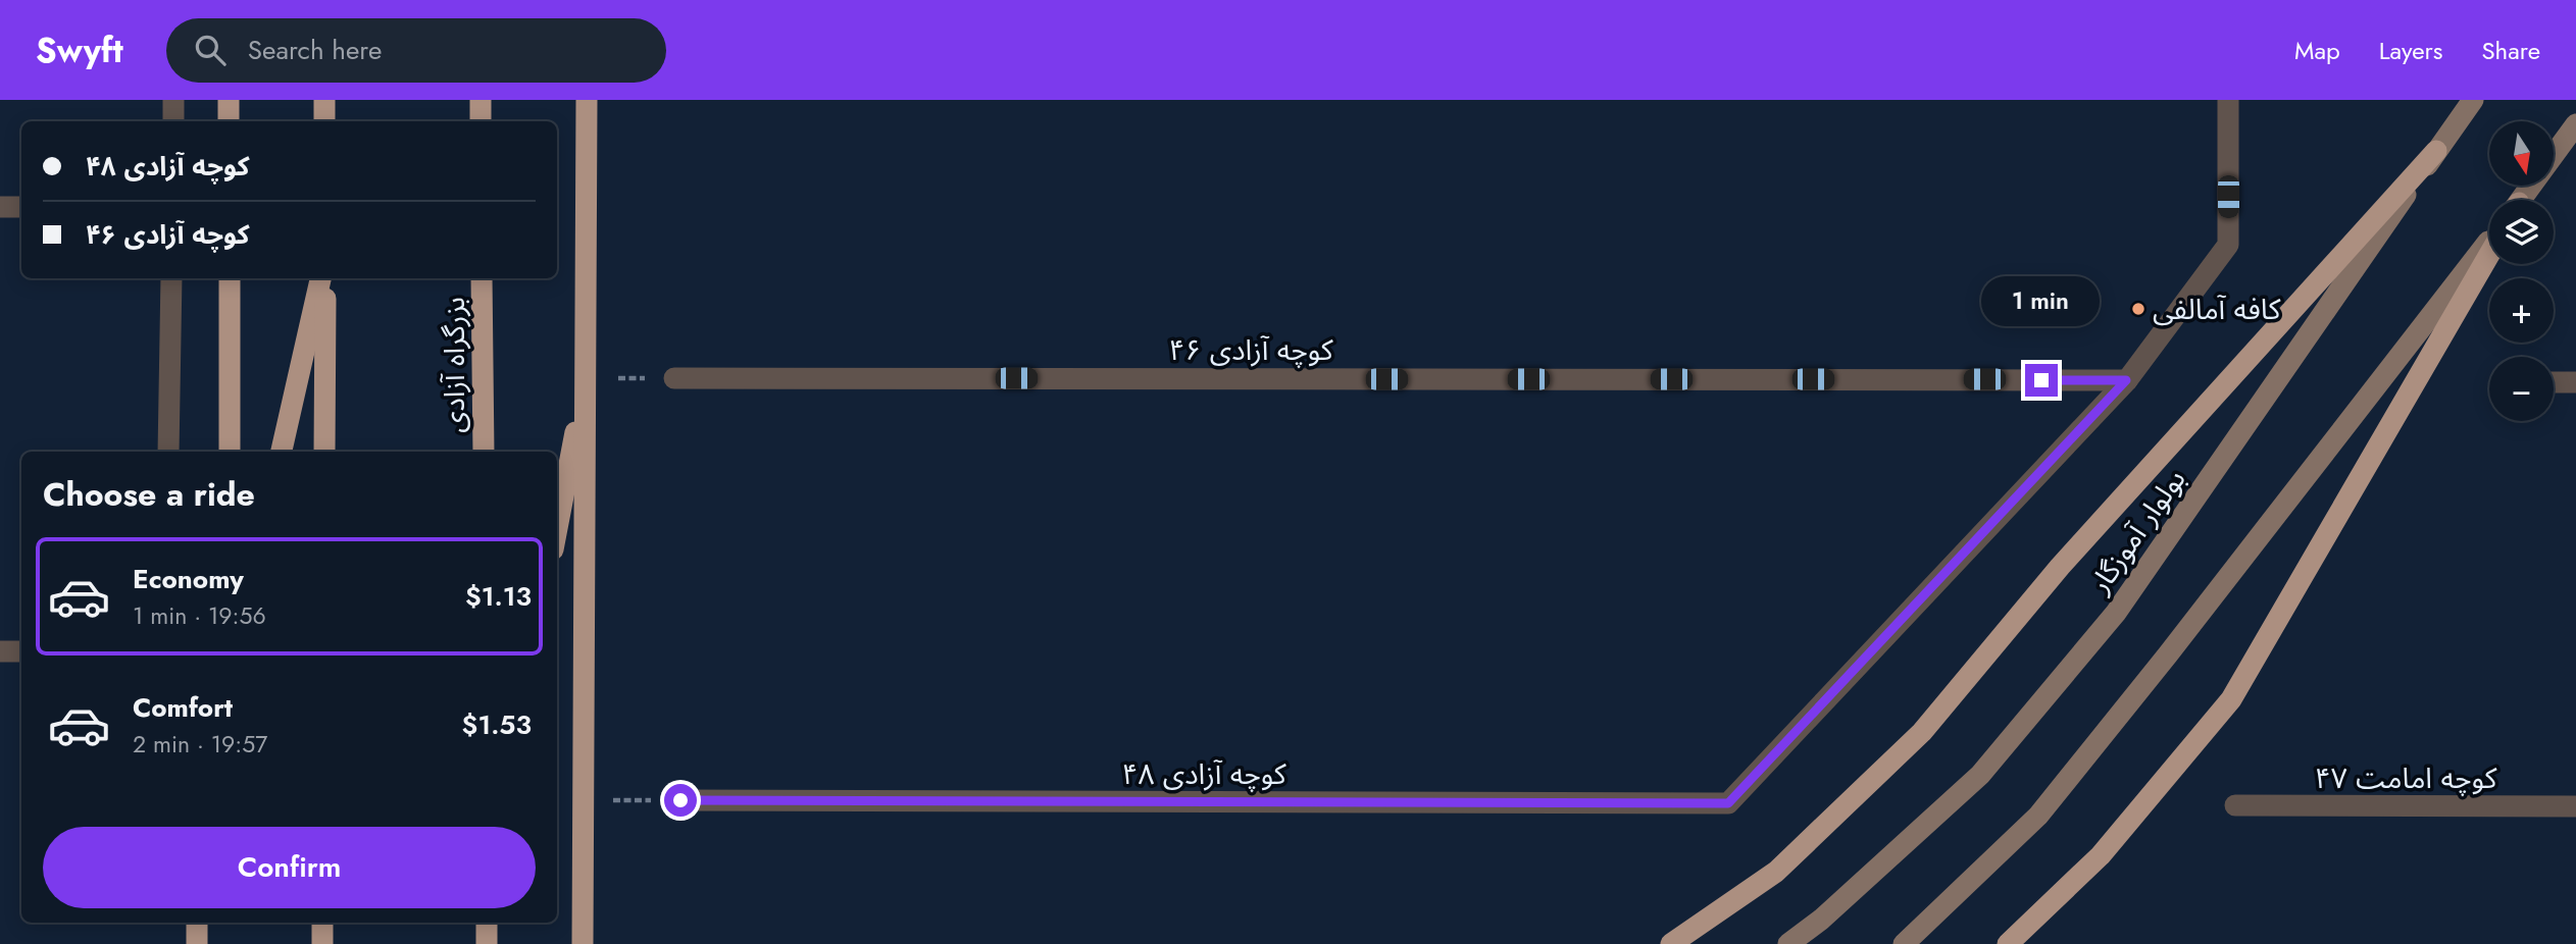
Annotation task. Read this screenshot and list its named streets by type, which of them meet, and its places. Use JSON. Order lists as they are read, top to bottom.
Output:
{
  "streets": {
    "highway": ["بزرگراه آزادی"],
    "main road": ["بولوار آموزگار"],
    "street": ["کوچه آزادی ۴۶", "کوچه آزادی ۴۸", "کوچه امامت ۴۷"]
  },
  "crossings": [
    ["کوچه آزادی ۴۶", "کوچه آزادی ۴۸"]
  ],
  "places": ["کافه آمالفی"],
  "north": "bottom",
  "page": {
    "header": "Swyft",
    "search": "Search here",
    "nav": ["Map", "Layers", "Share"],
    "map_buttons": ["+", "−"],
    "banner": ["کوچه آزادی ۴۸", "کوچه آزادی ۴۶"],
    "bubble": "1 min",
    "heading": "Choose a ride",
    "list": [
      {
        "name": "Economy",
        "note": "1 min · 19:56",
        "value": "$1.13"
      },
      {
        "name": "Comfort",
        "note": "2 min · 19:57",
        "value": "$1.53"
      }
    ],
    "buttons": "Confirm"
  }
}
